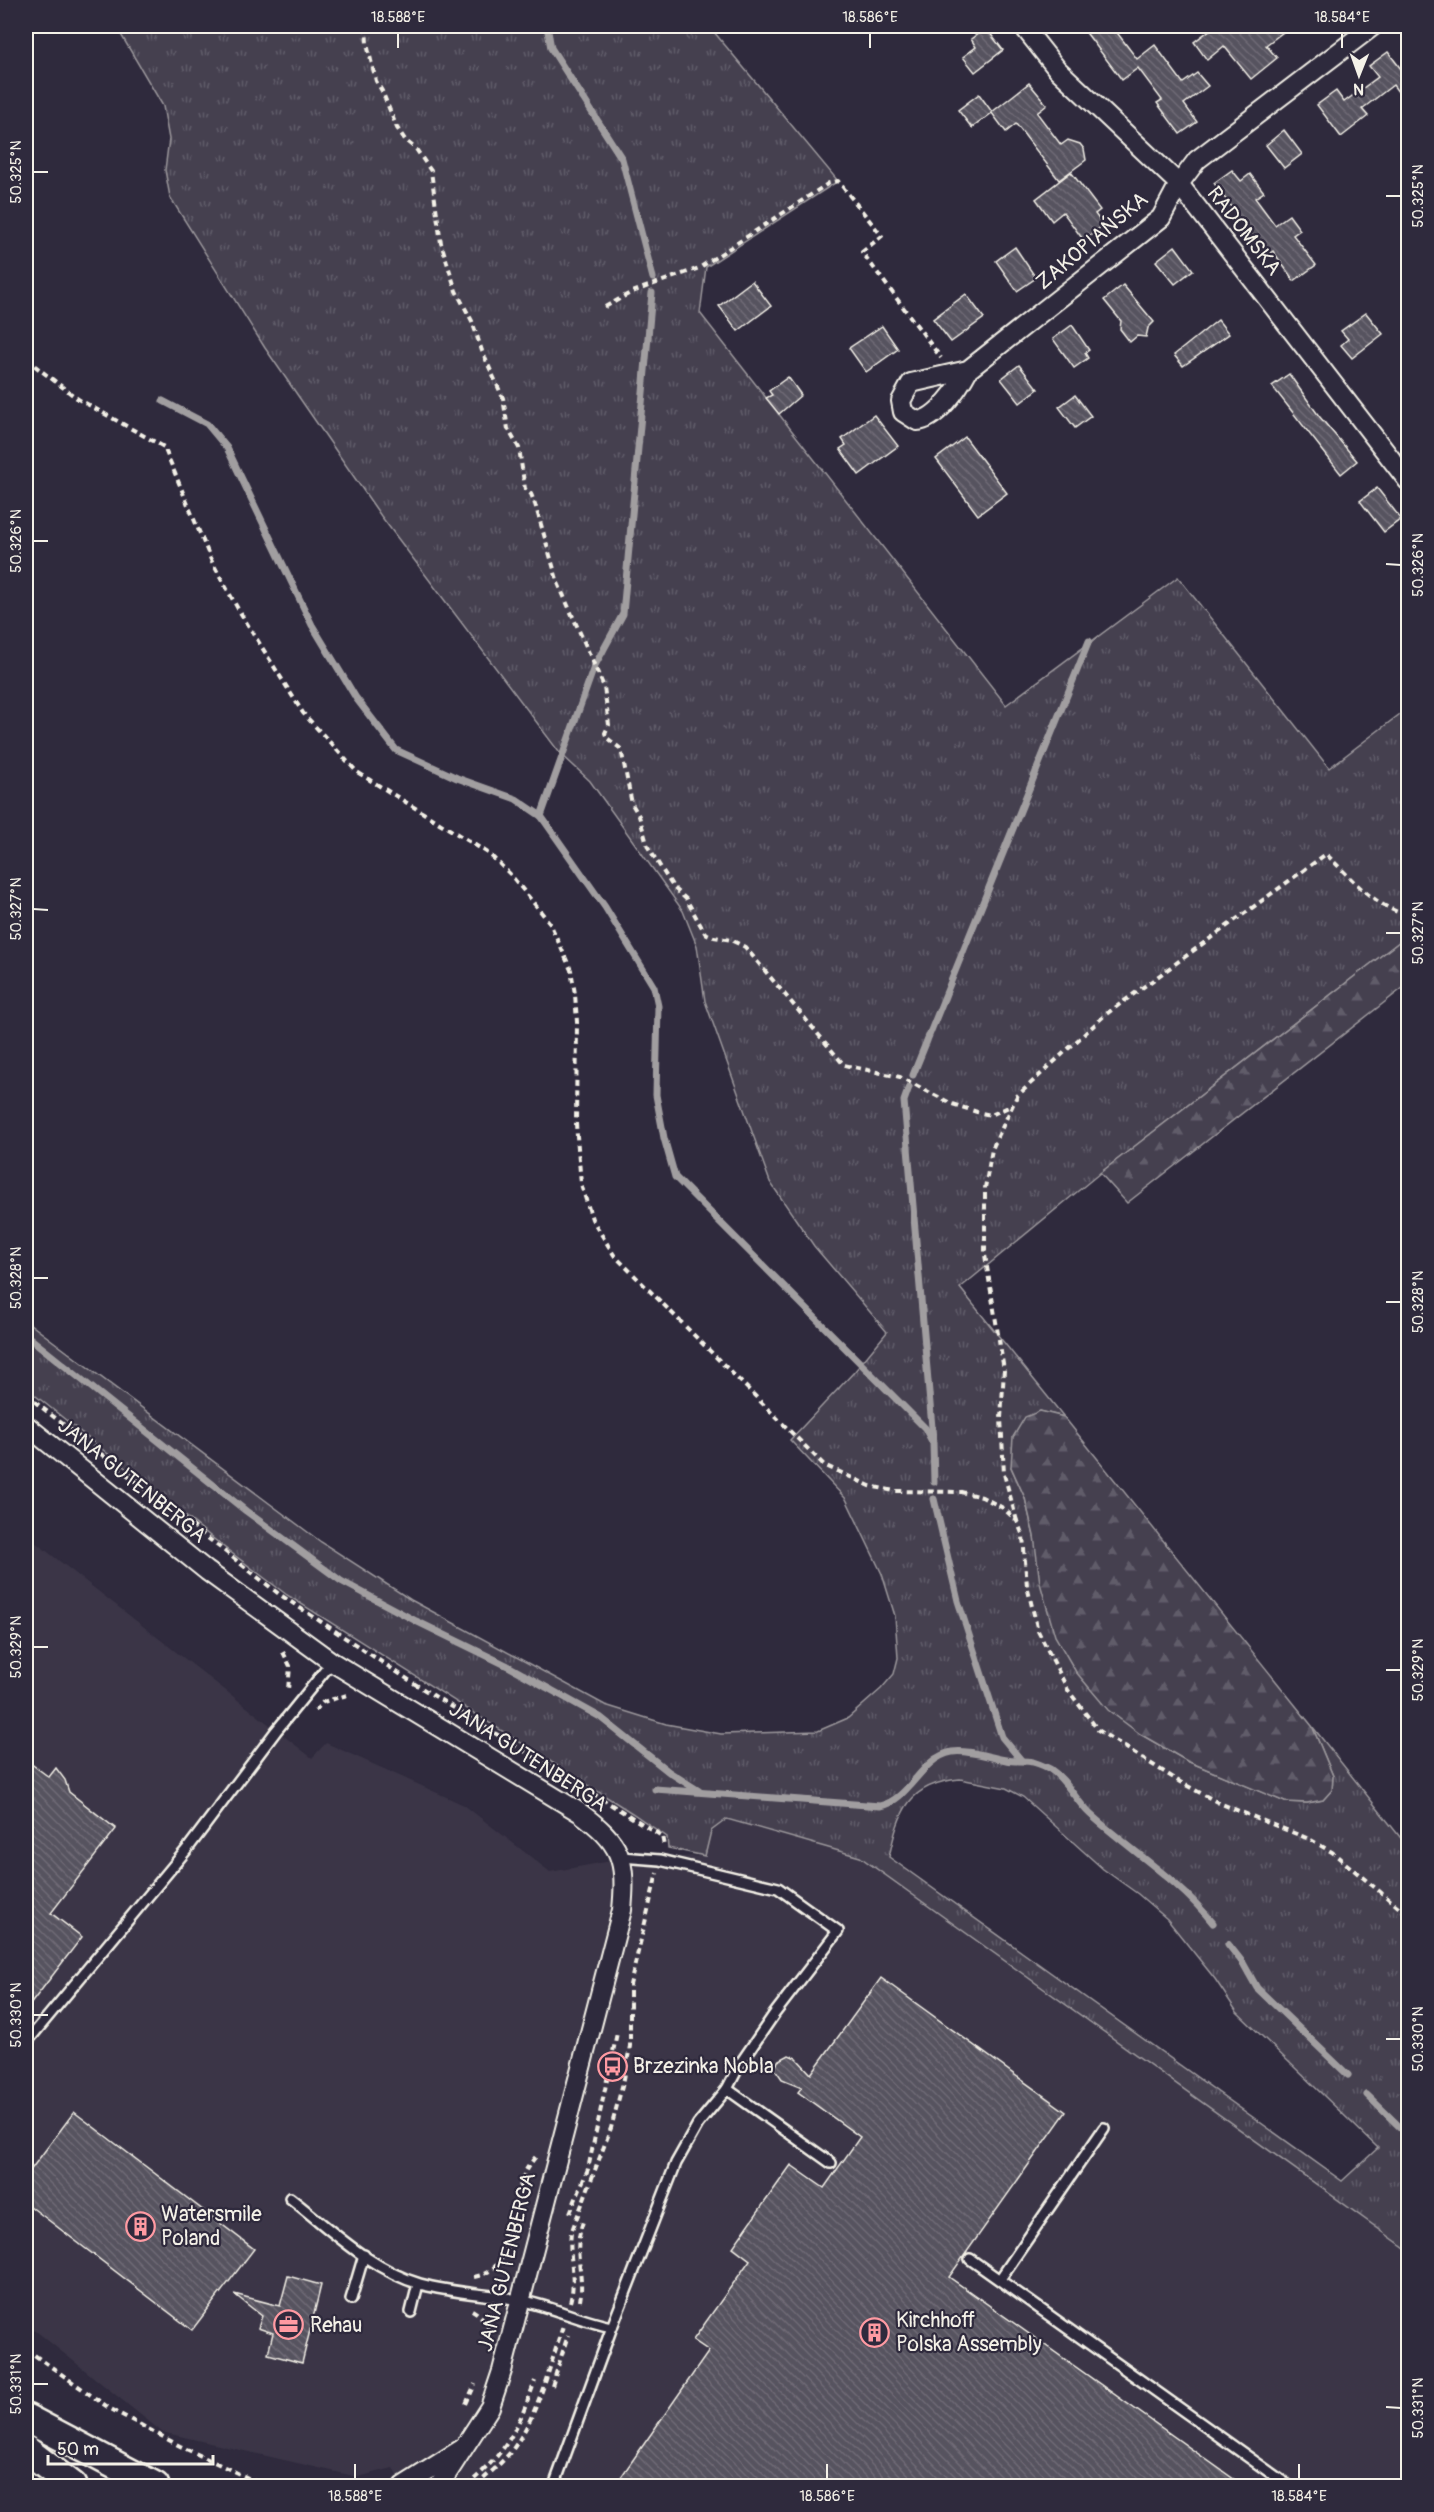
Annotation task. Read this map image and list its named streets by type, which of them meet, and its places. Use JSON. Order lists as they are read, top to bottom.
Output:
{
  "streets": {
    "street": ["RADOMSKA", "ZAKOPIAŃSKA", "JANA GUTENBERGA"]
  },
  "crossings": [
    ["RADOMSKA", "ZAKOPIAŃSKA"]
  ],
  "places": {
    "bus stop": ["Brzezinka Nobla"],
    "building": ["Watersmile Poland", "Kirchhoff Polska Assembly"],
    "office": ["Rehau"]
  },
  "scale_bar": "50 m",
  "north": "bottom",
  "coordinates": [
    "18.588°E",
    "18.586°E",
    "18.584°E",
    "50.325°N",
    "50.326°N",
    "50.327°N",
    "50.328°N",
    "50.329°N",
    "50.330°N",
    "50.331°N"
  ]
}
